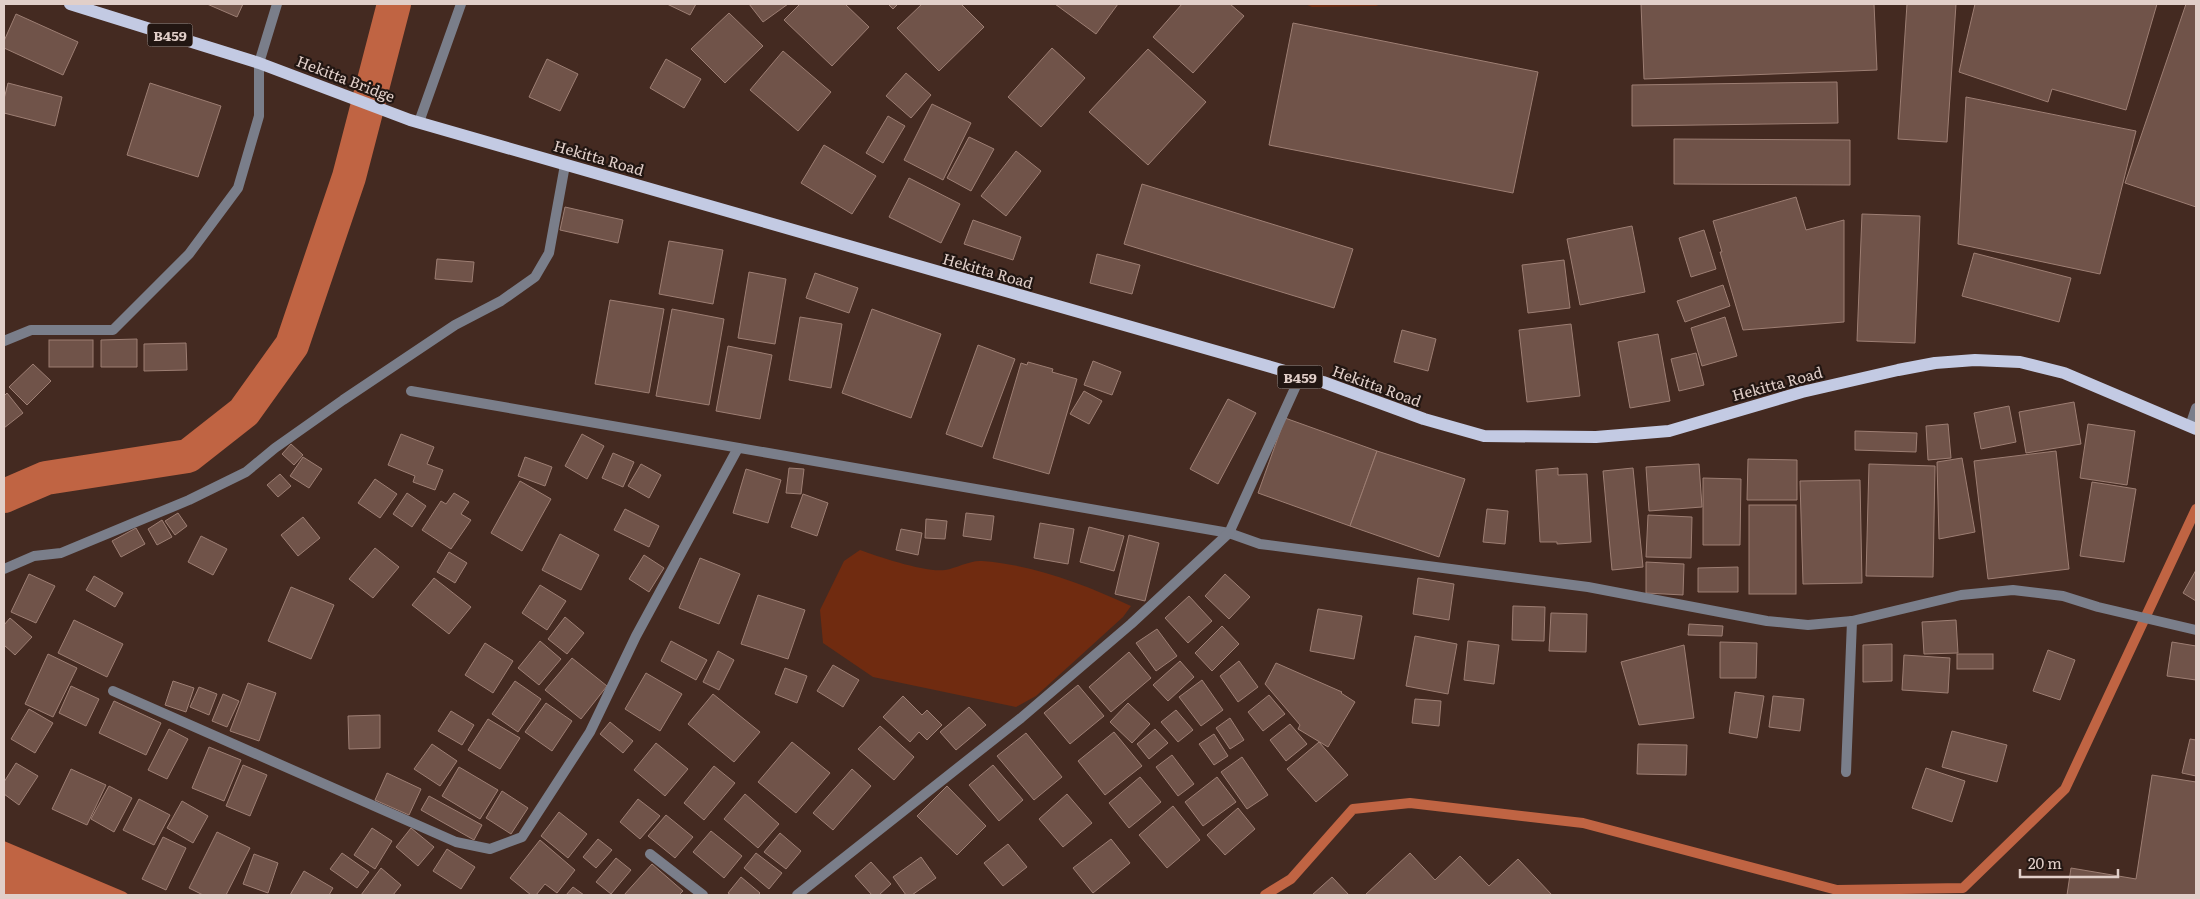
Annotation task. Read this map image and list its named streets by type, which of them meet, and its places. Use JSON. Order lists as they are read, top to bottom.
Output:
{
  "streets": {
    "main road": ["B459", "Hekitta Bridge", "Hekitta Road"]
  },
  "crossings": [
    ["B459", "Hekitta Bridge"],
    ["Hekitta Bridge", "Hekitta Road"]
  ],
  "scale_bar": "20 m"
}
